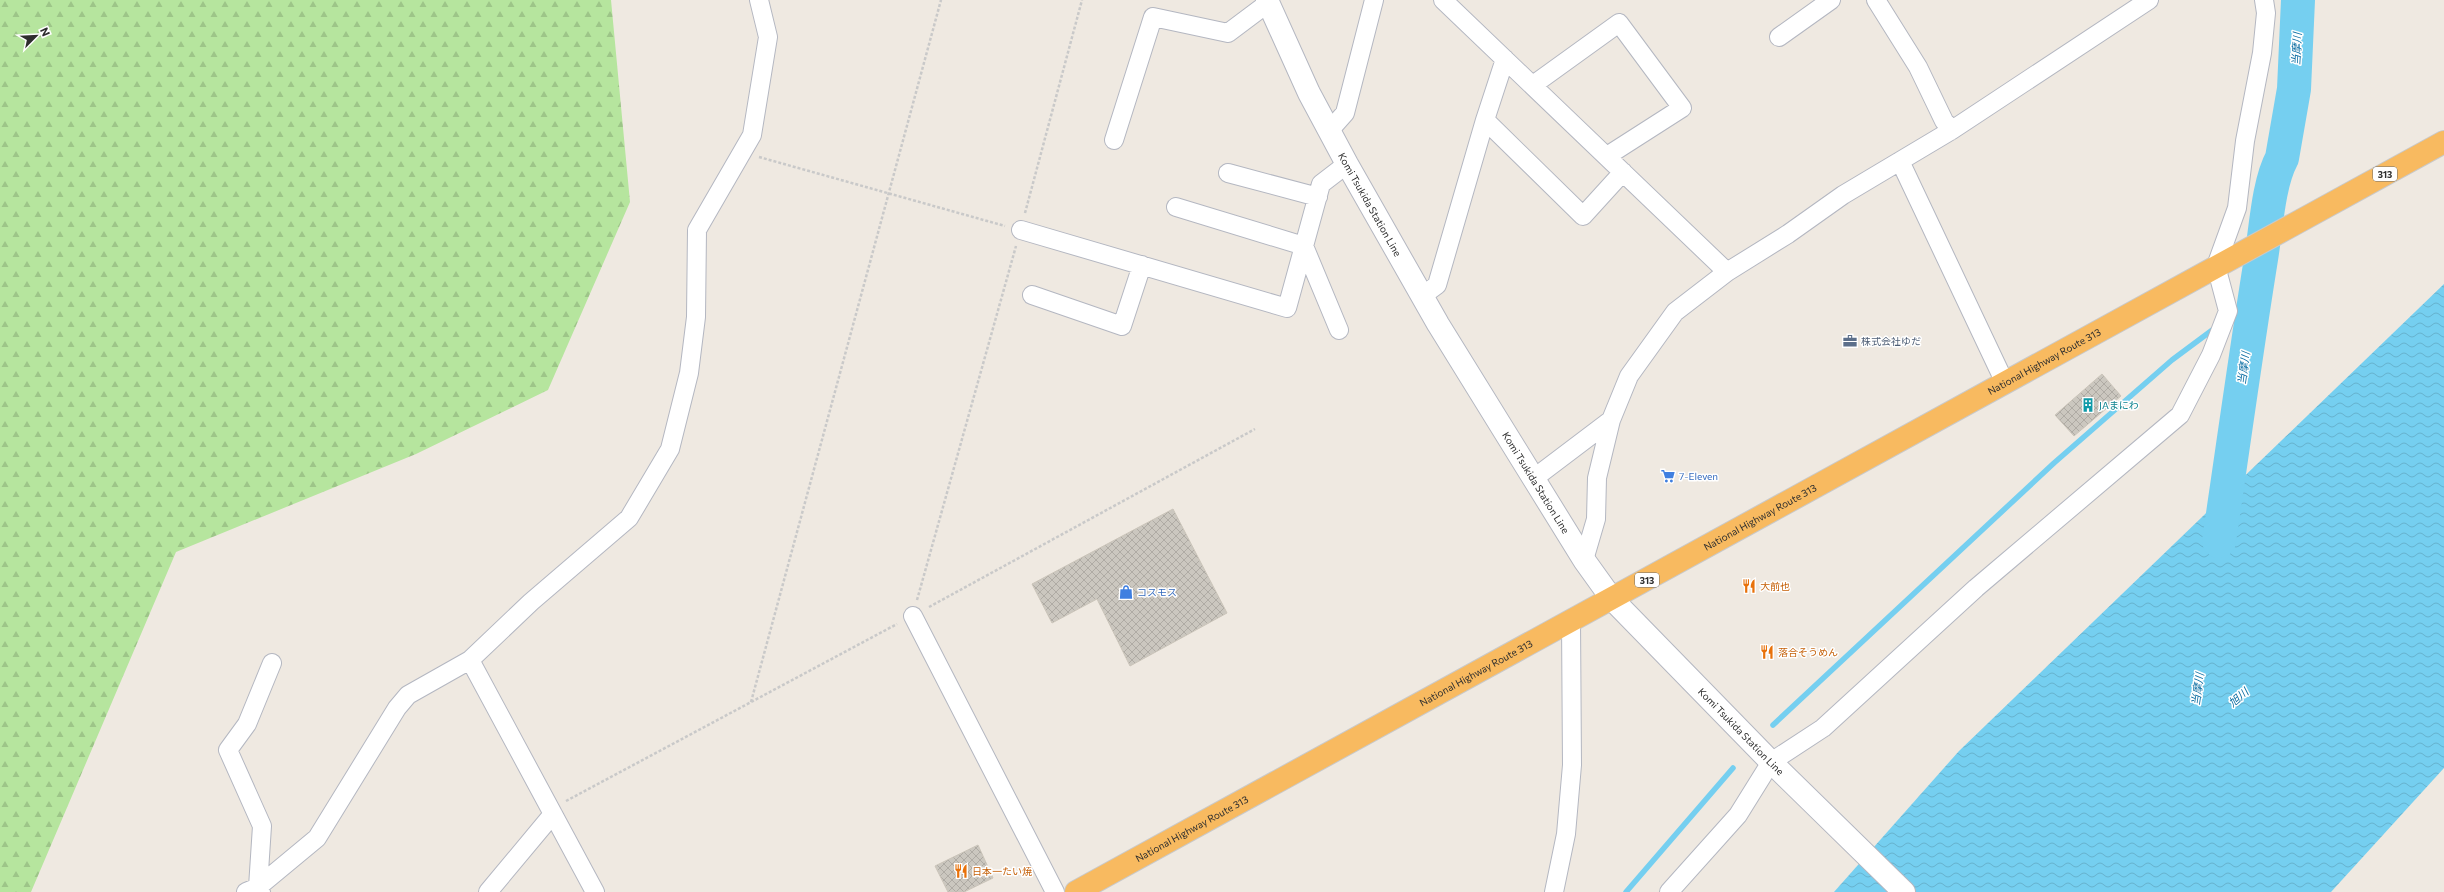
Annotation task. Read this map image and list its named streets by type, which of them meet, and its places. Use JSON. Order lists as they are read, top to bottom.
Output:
{
  "streets": {
    "highway": ["313", "National Highway Route 313"],
    "main road": ["Komi Tsukida Station Line"]
  },
  "crossings": [
    ["Komi Tsukida Station Line", "National Highway Route 313"]
  ],
  "water": ["当摩川", "旭川"],
  "places": {
    "office": ["株式会社ゆだ"],
    "building": ["JAまにわ"],
    "supermarket": ["7-Eleven"],
    "restaurant": ["大前也", "落合そうめん", "日本一たい焼"],
    "shop": ["コスモス"]
  },
  "north": "top right"
}
